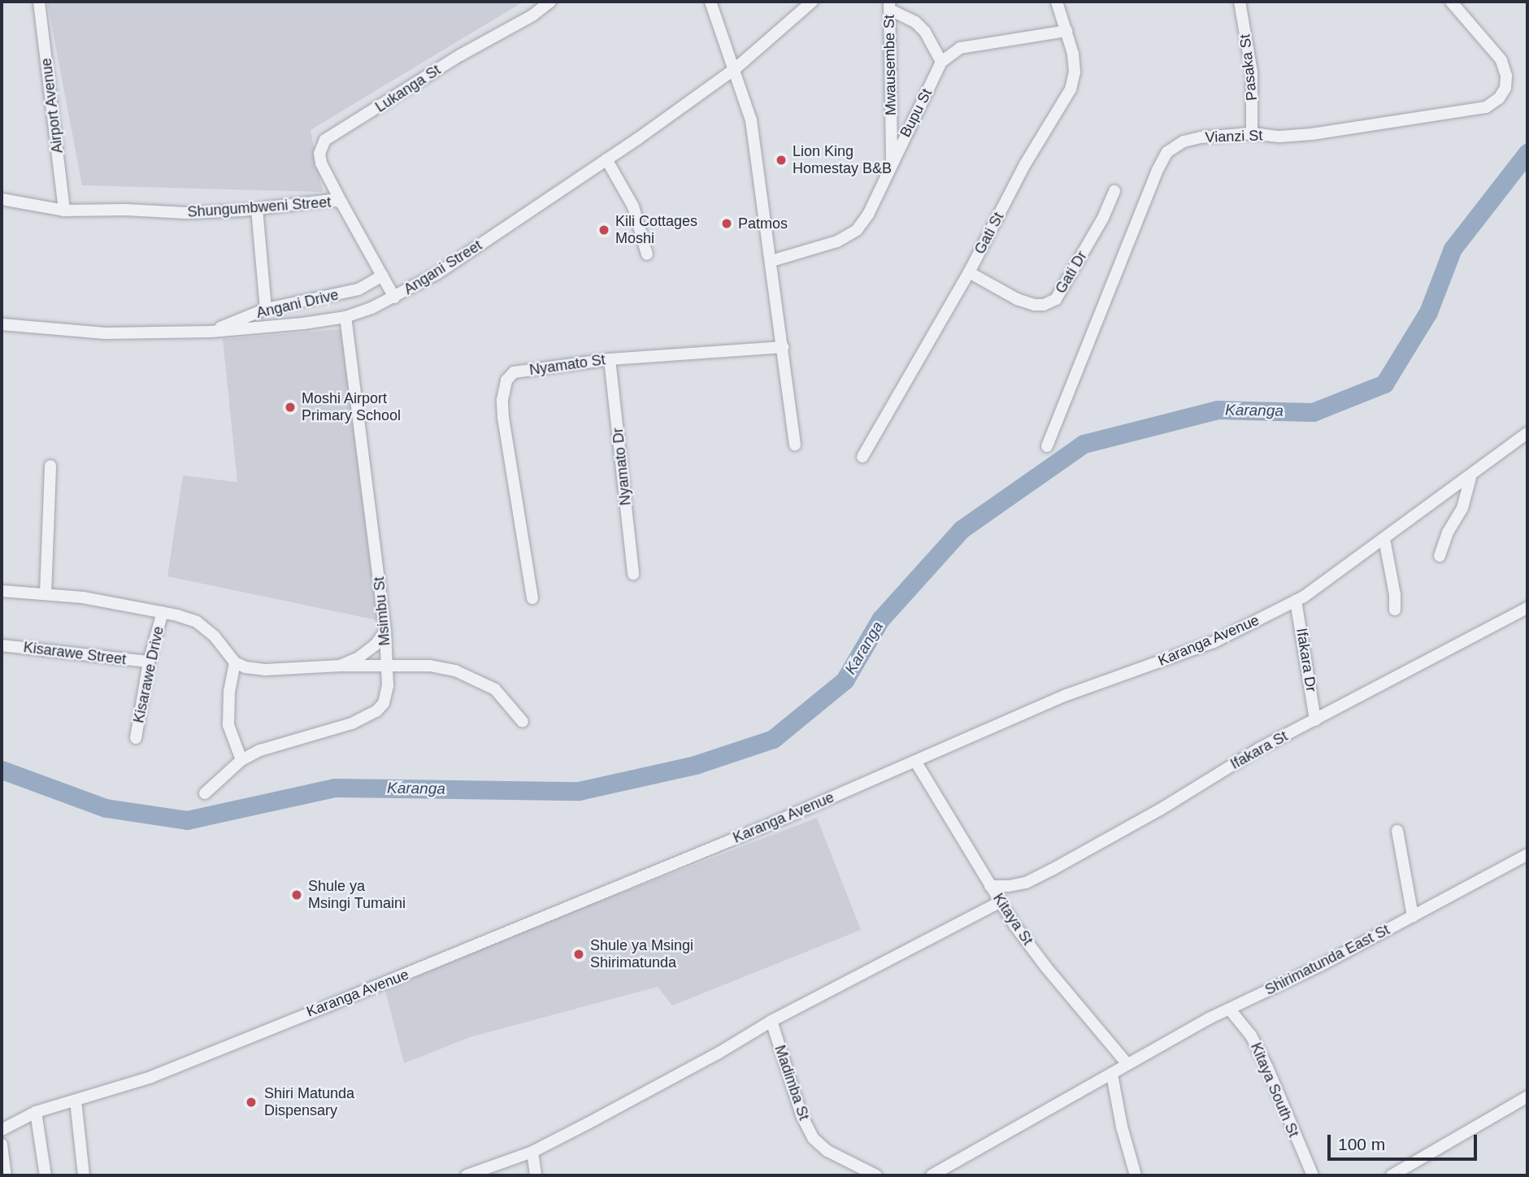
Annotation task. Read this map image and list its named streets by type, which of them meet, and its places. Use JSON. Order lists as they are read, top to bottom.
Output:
{
  "streets": {
    "street": [
      "Mwausembe St",
      "Pasaka St",
      "Lukanga St",
      "Airport Avenue",
      "Bupu St",
      "Vianzi St",
      "Shungumbweni Street",
      "Gati St",
      "Angani Street",
      "Gati Dr",
      "Angani Drive",
      "Nyamato St",
      "Nyamato Dr",
      "Msimbu St",
      "Karanga Avenue",
      "Kisarawe Street",
      "Ifakara Dr",
      "Kisarawe Drive",
      "Ifakara St",
      "Kitaya St",
      "Shirimatunda East St",
      "Madimba St",
      "Kitaya South St"
    ]
  },
  "crossings": [
    ["Mwausembe St", "Bupu St"],
    ["Pasaka St", "Vianzi St"],
    ["Lukanga St", "Shungumbweni Street"],
    ["Airport Avenue", "Shungumbweni Street"],
    ["Shungumbweni Street", "Angani Street"],
    ["Shungumbweni Street", "Angani Drive"],
    ["Gati St", "Gati Dr"],
    ["Angani Street", "Angani Drive"],
    ["Angani Street", "Msimbu St"],
    ["Nyamato St", "Nyamato Dr"],
    ["Karanga Avenue", "Ifakara Dr"],
    ["Karanga Avenue", "Kitaya St"],
    ["Kisarawe Street", "Kisarawe Drive"],
    ["Ifakara Dr", "Ifakara St"],
    ["Ifakara St", "Kitaya St"],
    ["Kitaya St", "Shirimatunda East St"],
    ["Shirimatunda East St", "Kitaya South St"]
  ],
  "water": ["Karanga"],
  "places": [
    "Lion King Homestay B&B",
    "Patmos",
    "Kili Cottages Moshi",
    "Moshi Airport Primary School",
    "Shule ya Msingi Tumaini",
    "Shule ya Msingi Shirimatunda",
    "Shiri Matunda Dispensary"
  ],
  "scale_bar": "100 m"
}
